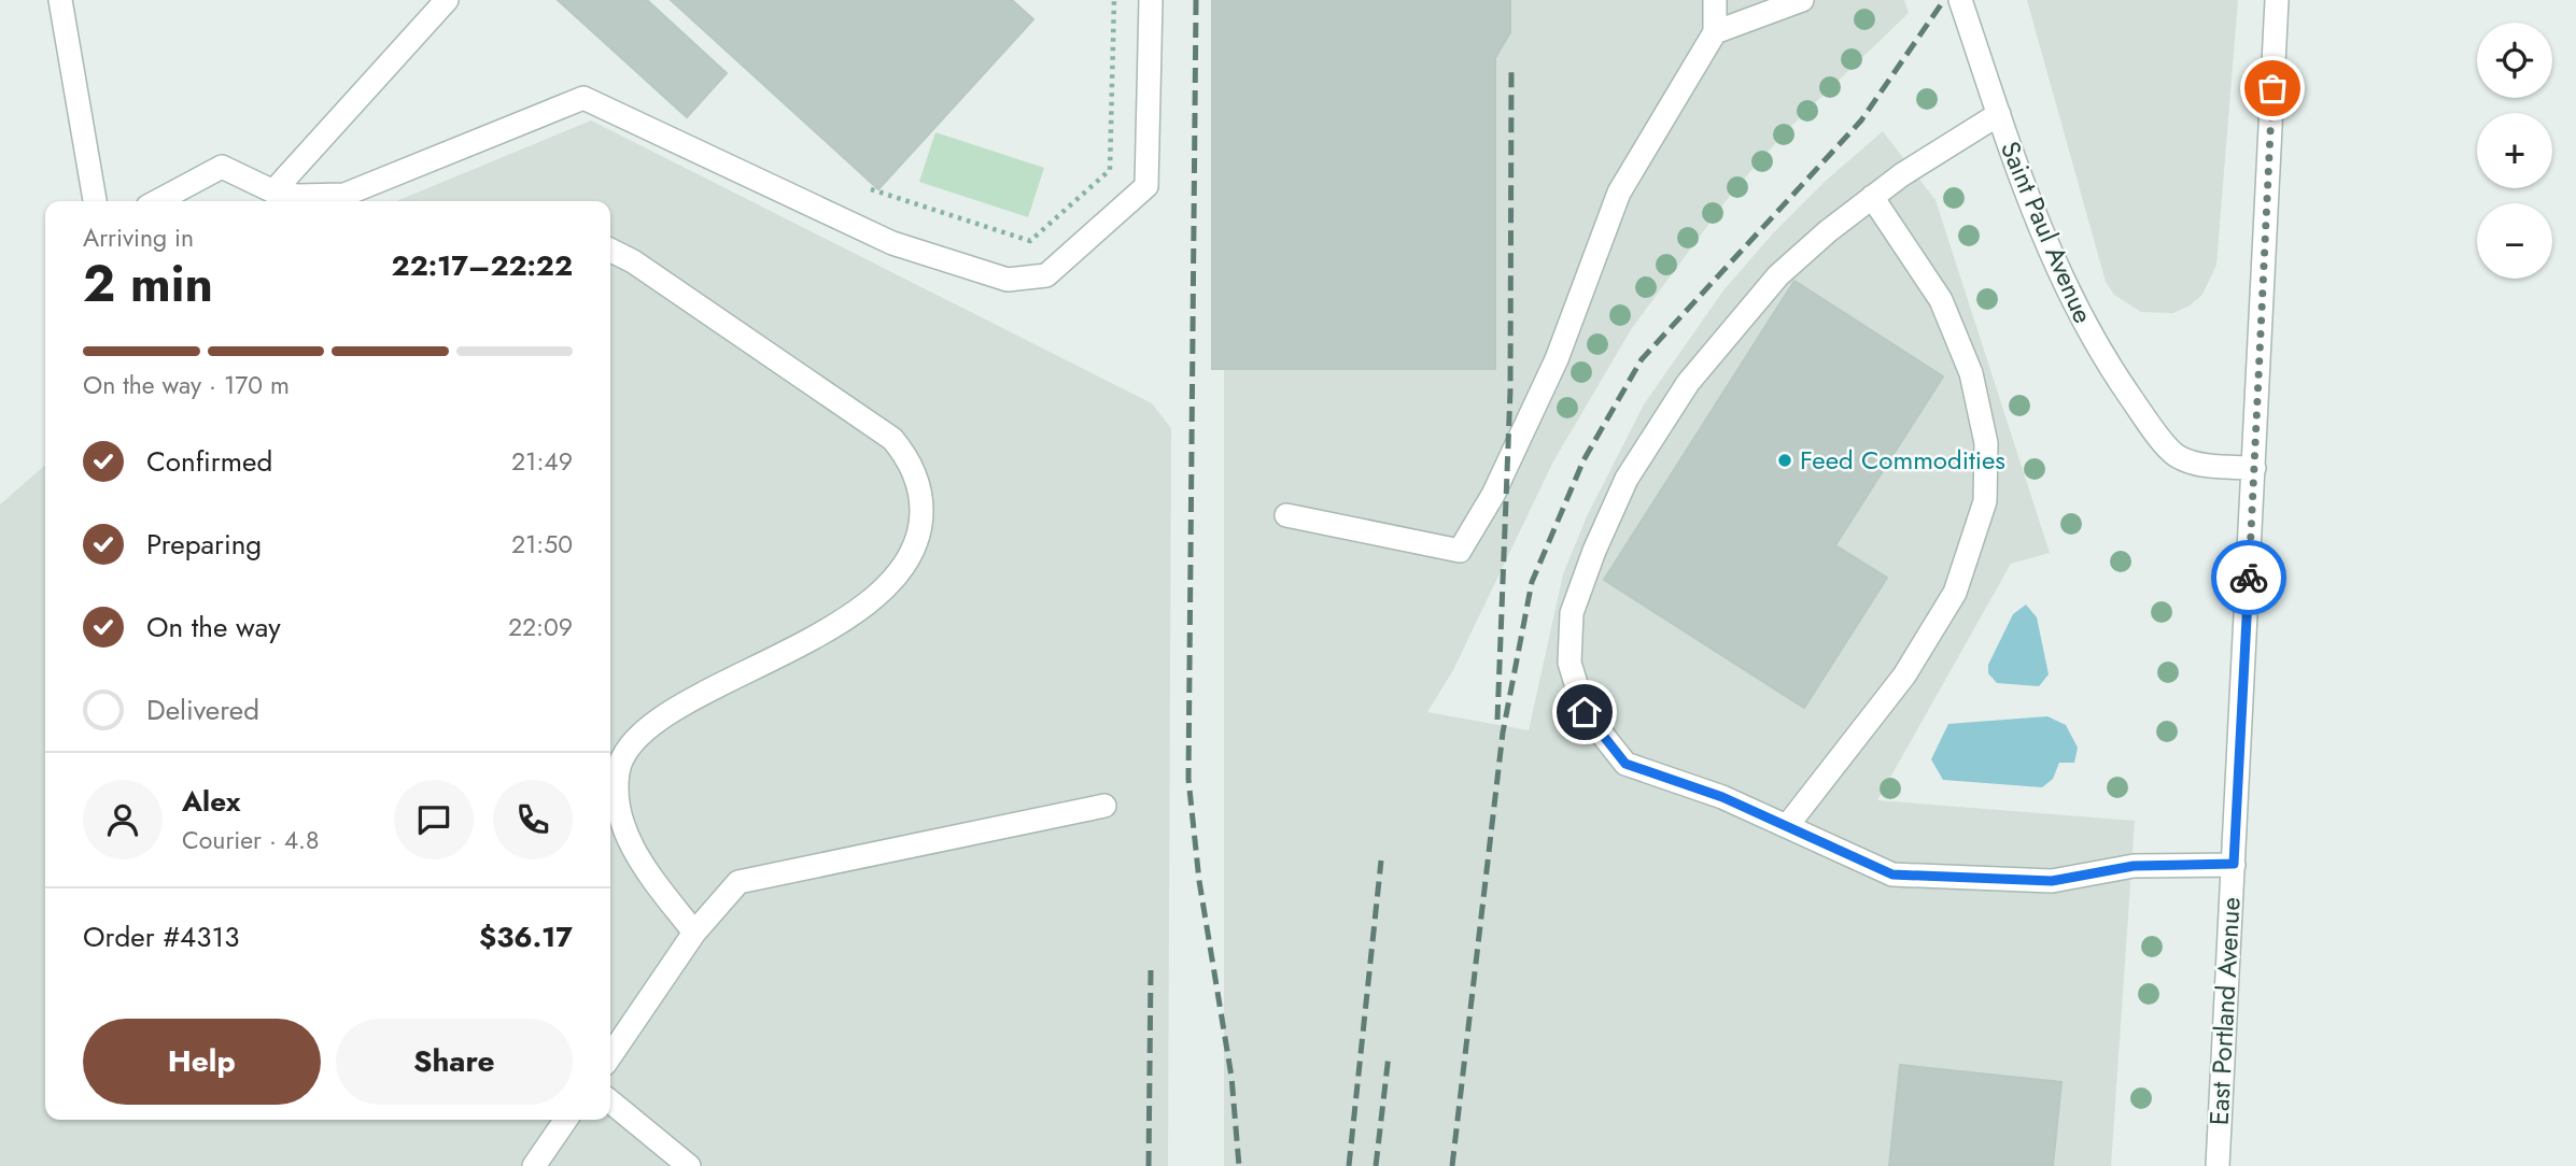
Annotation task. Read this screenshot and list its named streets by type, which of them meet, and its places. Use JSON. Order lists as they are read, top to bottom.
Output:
{
  "streets": {
    "street": ["Saint Paul Avenue", "East Portland Avenue"]
  },
  "crossings": [
    ["Saint Paul Avenue", "East Portland Avenue"]
  ],
  "places": ["Feed Commodities"],
  "page": {
    "map_buttons": ["+", "−"],
    "heading": ["2 min", "Arriving in", "22:17–22:22"],
    "panel": [
      "Alex",
      "Courier · 4.8",
      "Order #4313",
      "$36.17"
    ],
    "bar": "On the way · 170 m",
    "list": [
      ["Confirmed", "21:49"],
      ["Preparing", "21:50"],
      ["On the way", "22:09"],
      "Delivered"
    ],
    "buttons": ["Help", "Share"]
  }
}
